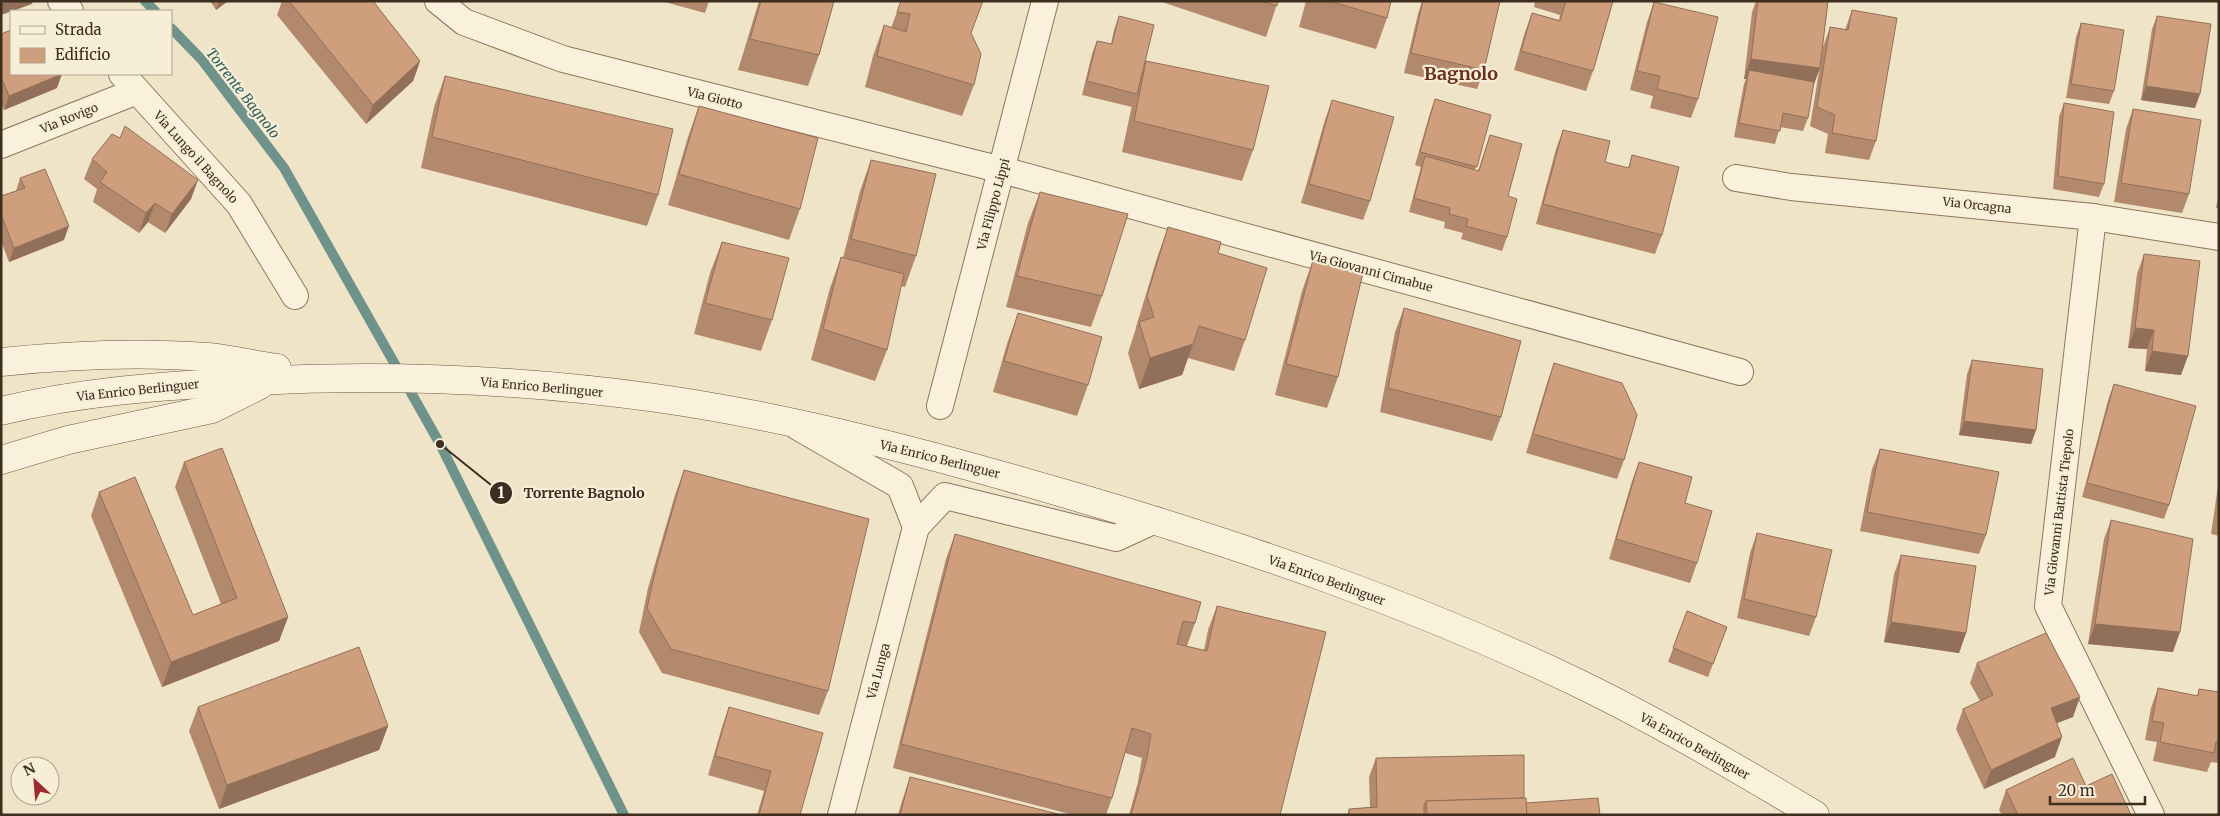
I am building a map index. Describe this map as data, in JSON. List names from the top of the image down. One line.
{"streets":{"main road":["Via Enrico Berlinguer"],"street":["Via Giotto","Via Rovigo","Via Lungo il Bagnolo","Via Filippo Lippi","Via Orcagna","Via Giovanni Cimabue","Via Giovanni Battista Tiepolo","Via Lunga"]},"crossings":[["Via Giotto","Via Filippo Lippi"],["Via Giotto","Via Giovanni Cimabue"],["Via Rovigo","Via Lungo il Bagnolo"],["Via Filippo Lippi","Via Giovanni Cimabue"],["Via Orcagna","Via Giovanni Battista Tiepolo"]],"districts":["Bagnolo"],"water":["Torrente Bagnolo"],"places":["Torrente Bagnolo"],"legend":["Strada","Edificio"],"scale_bar":"20 m","north":"top left"}
